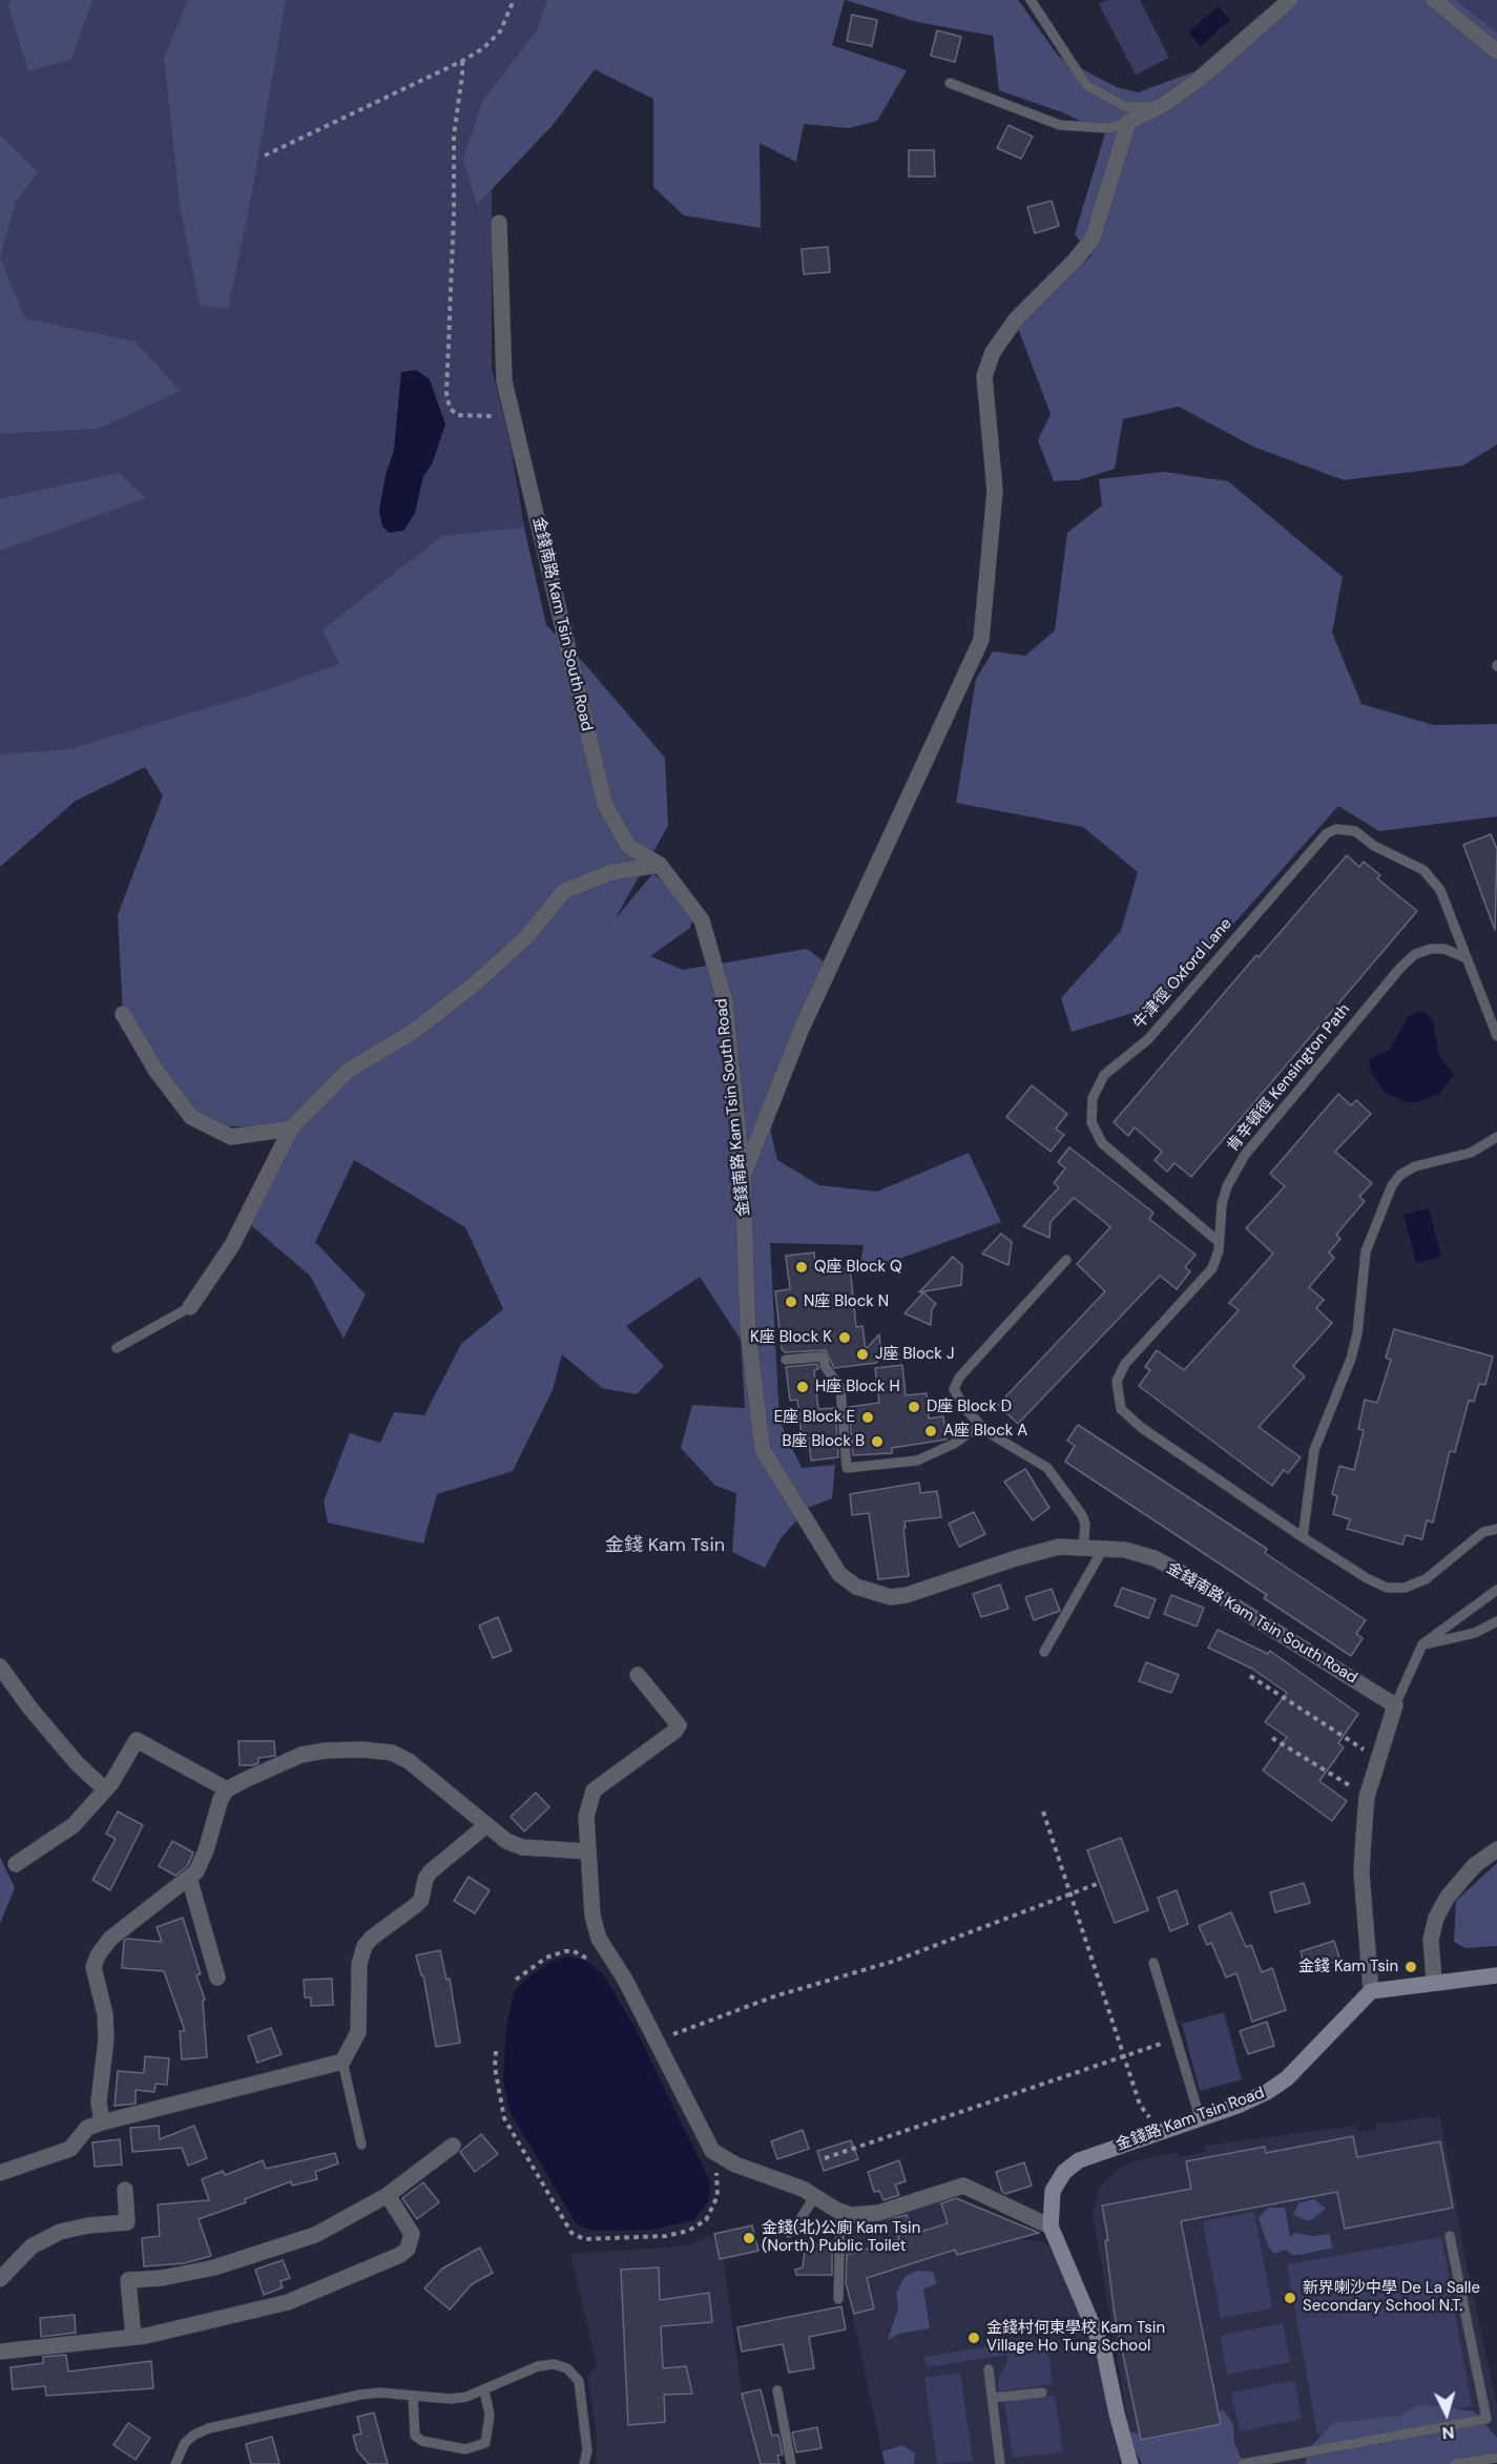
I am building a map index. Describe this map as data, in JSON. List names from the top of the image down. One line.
{"streets":{"street":["金錢南路 Kam Tsin South Road","金錢路 Kam Tsin Road"],"lane":["牛津徑 Oxford Lane","肯辛頓徑 Kensington Path"]},"crossings":[["牛津徑 Oxford Lane","肯辛頓徑 Kensington Path"]],"districts":["金錢 Kam Tsin"],"places":["Q座 Block Q","N座 Block N","K座 Block K","J座 Block J","H座 Block H","D座 Block D","E座 Block E","A座 Block A","B座 Block B","金錢 Kam Tsin","金錢(北)公廁 Kam Tsin (North) Public Toilet","新界喇沙中學 De La Salle Secondary School N.T.","金錢村何東學校 Kam Tsin Village Ho Tung School"],"north":"bottom"}
